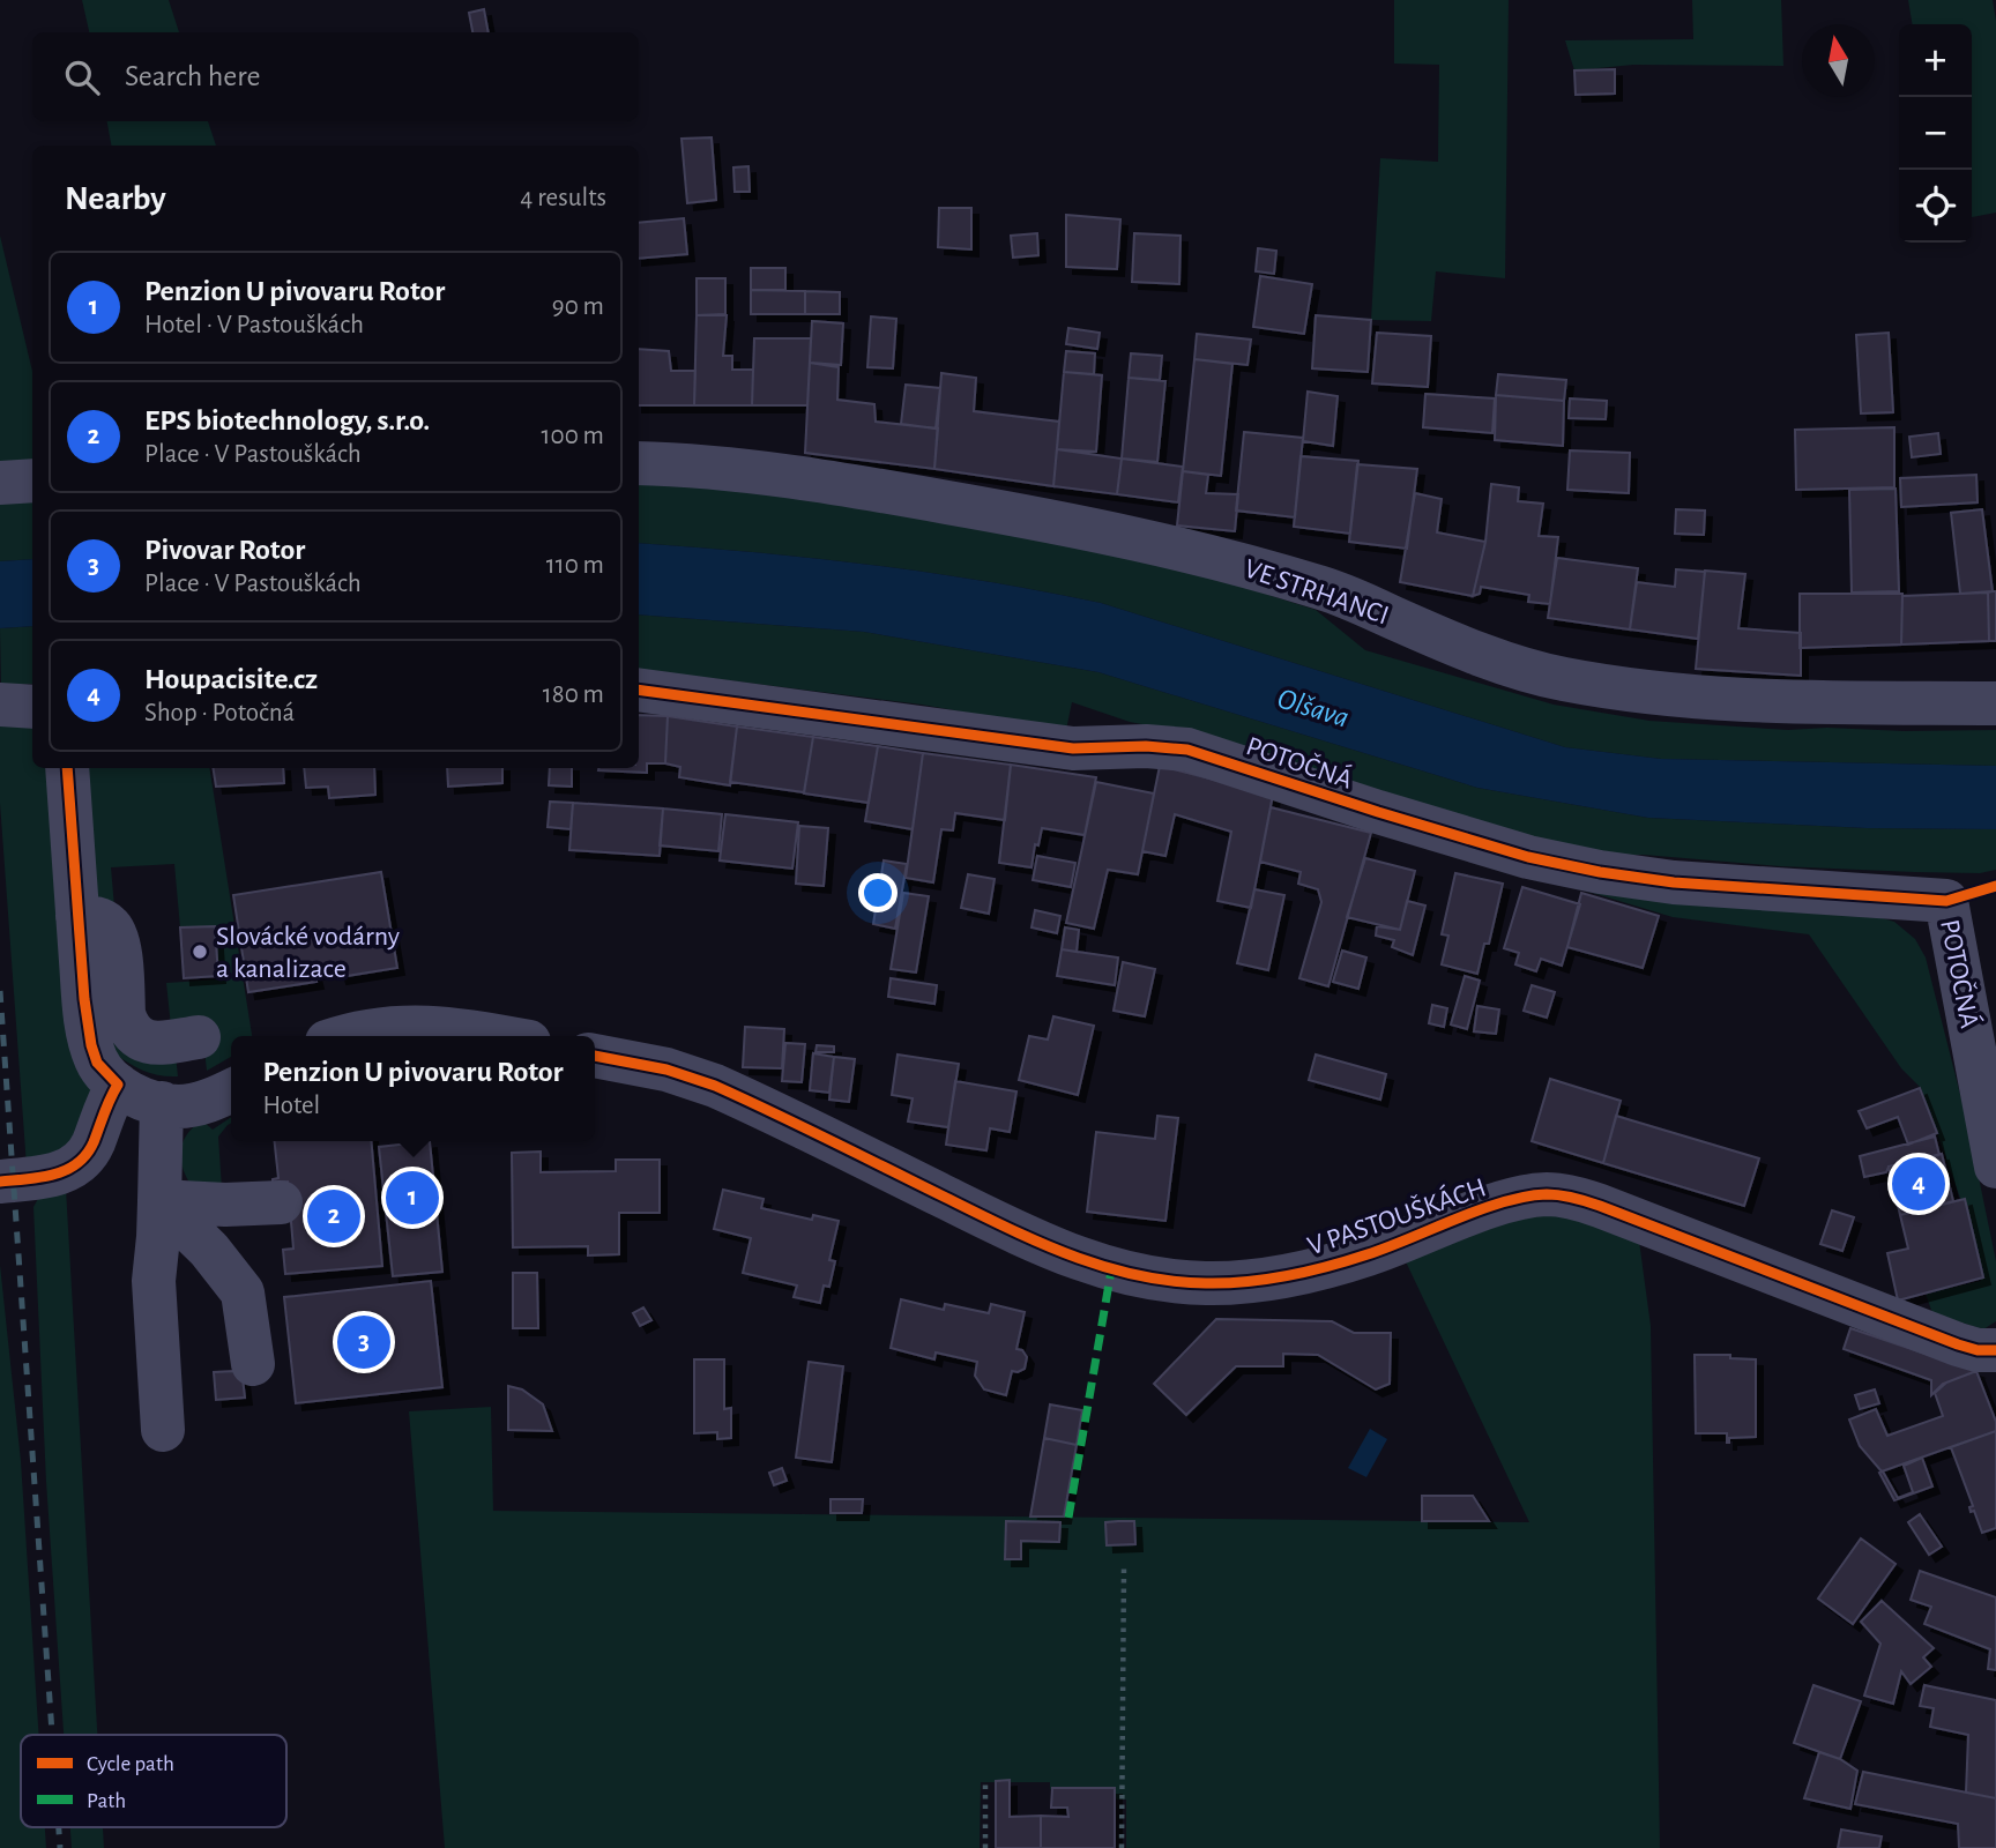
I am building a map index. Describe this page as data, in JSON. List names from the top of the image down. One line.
{"streets":{"street":["VE STRHANCI","POTOČNÁ","V PASTOUŠKÁCH"]},"water":["Olšava"],"places":["Slovácké vodárny a kanalizace"],"legend":["Cycle path","Path"],"north":"top","page":{"map_buttons":["+","−"],"search":"Search here","heading":["Nearby","4 results"],"list":[{"mark":"1","name":"Penzion U pivovaru Rotor","note":"Hotel · V Pastouškách","value":"90 m"},{"mark":"2","name":"EPS biotechnology, s.r.o.","note":"Place · V Pastouškách","value":"100 m"},{"mark":"3","name":"Pivovar Rotor","note":"Place · V Pastouškách","value":"110 m"},{"mark":"4","name":"Houpacisite.cz","note":"Shop · Potočná","value":"180 m"}],"popup":["Penzion U pivovaru Rotor","Hotel"],"pins":["4","1","2","3"]}}
